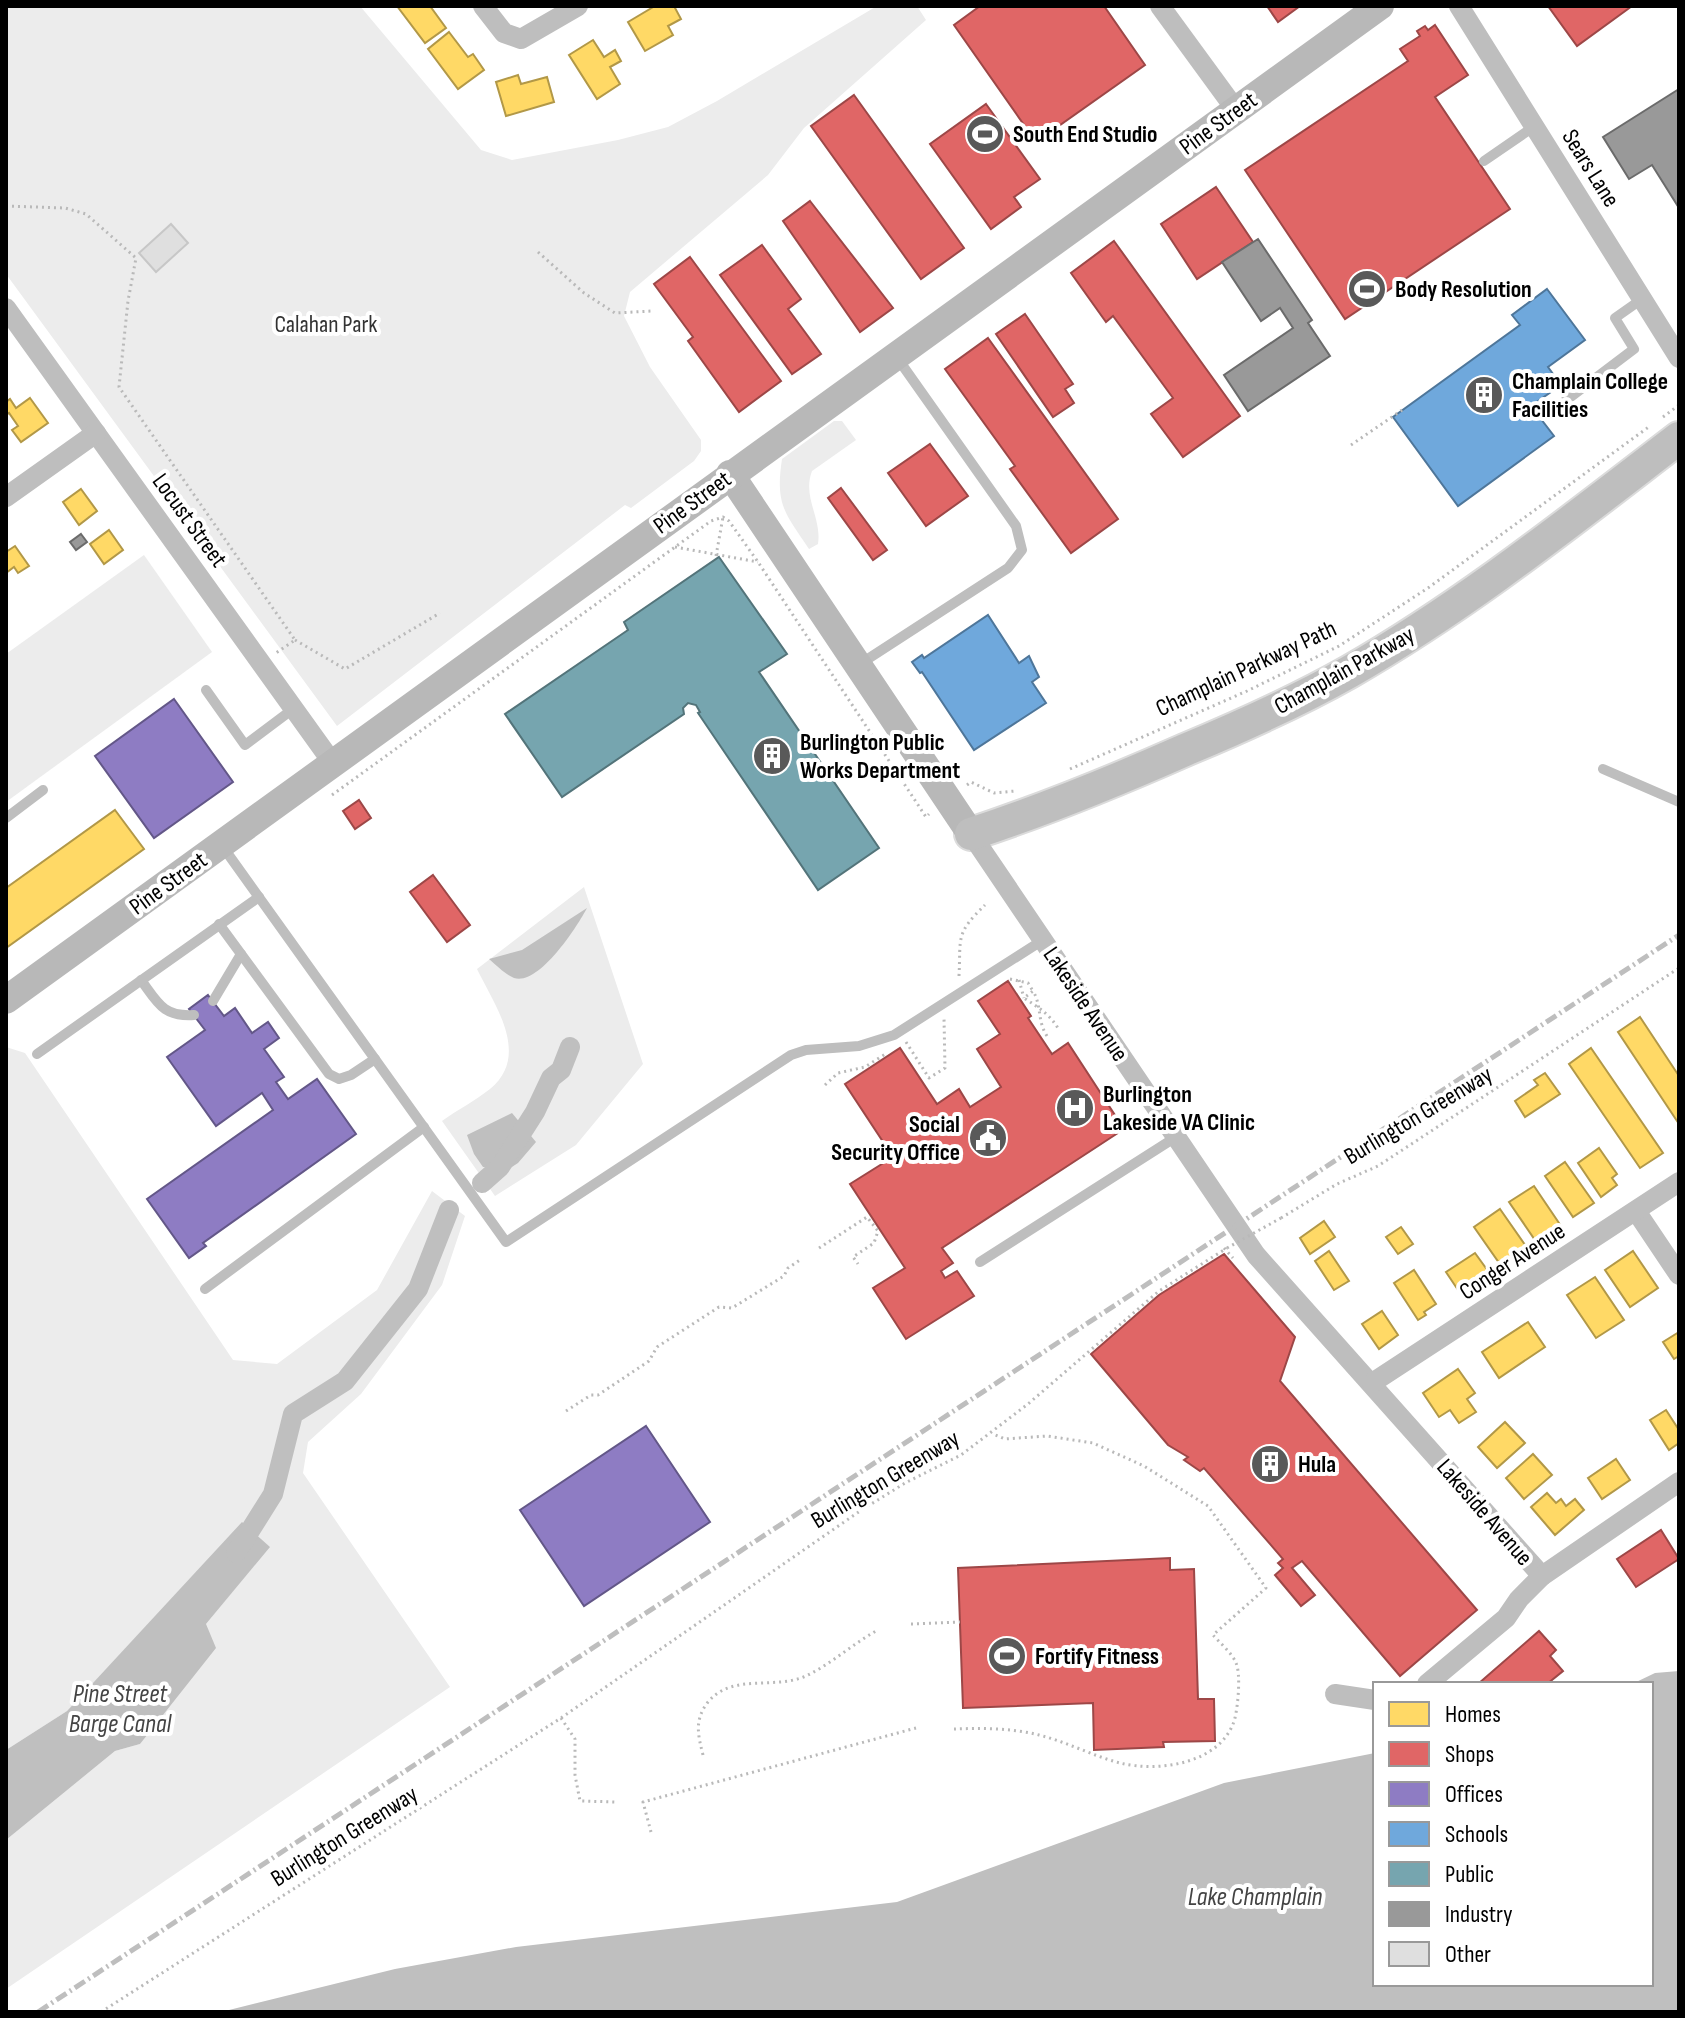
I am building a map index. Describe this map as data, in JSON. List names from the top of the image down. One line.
{"streets":{"main road":["Pine Street","Champlain Parkway","Lakeside Avenue"],"street":["Sears Lane","Locust Street","Conger Avenue"],"path":["Champlain Parkway Path","Burlington Greenway"]},"crossings":[["Pine Street","Locust Street"],["Pine Street","Lakeside Avenue"],["Champlain Parkway","Lakeside Avenue"],["Lakeside Avenue","Conger Avenue"]],"water":["Pine Street Barge Canal","Lake Champlain"],"parks":["Calahan Park"],"places":{"sports":["South End Studio","Body Resolution","Fortify Fitness"],"building":["Champlain College Facilities","Burlington Public Works Department","Hula"],"hospital":["Burlington Lakeside VA Clinic"],"public building":["Social Security Office"]},"legend":["Homes","Shops","Offices","Schools","Public","Industry","Other"]}
